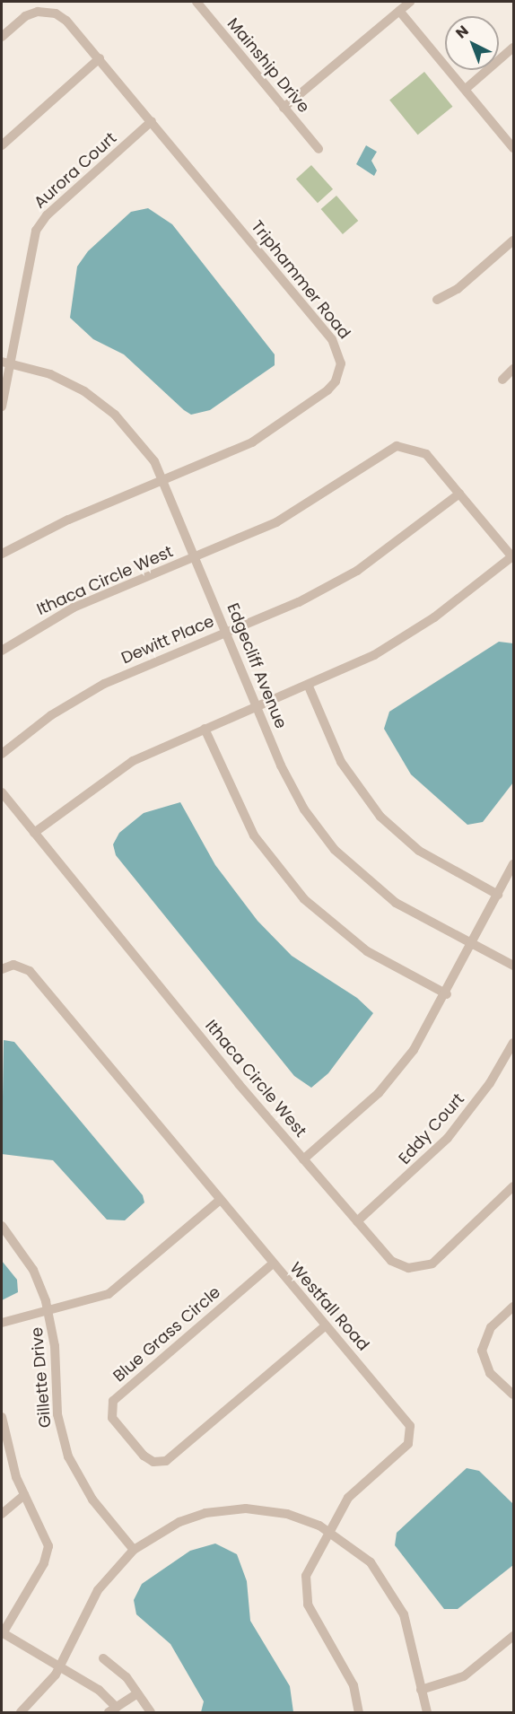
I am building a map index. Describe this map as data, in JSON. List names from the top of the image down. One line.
{"streets":{"street":["Mainship Drive","Aurora Court","Triphammer Road","Ithaca Circle West","Dewitt Place","Edgecliff Avenue","Eddy Court","Westfall Road","Blue Grass Circle","Gillette Drive"]},"crossings":[["Aurora Court","Triphammer Road"],["Aurora Court","Edgecliff Avenue"],["Triphammer Road","Edgecliff Avenue"],["Ithaca Circle West","Dewitt Place"],["Ithaca Circle West","Edgecliff Avenue"],["Ithaca Circle West","Eddy Court"],["Dewitt Place","Edgecliff Avenue"],["Westfall Road","Blue Grass Circle"]],"north":"top left"}
